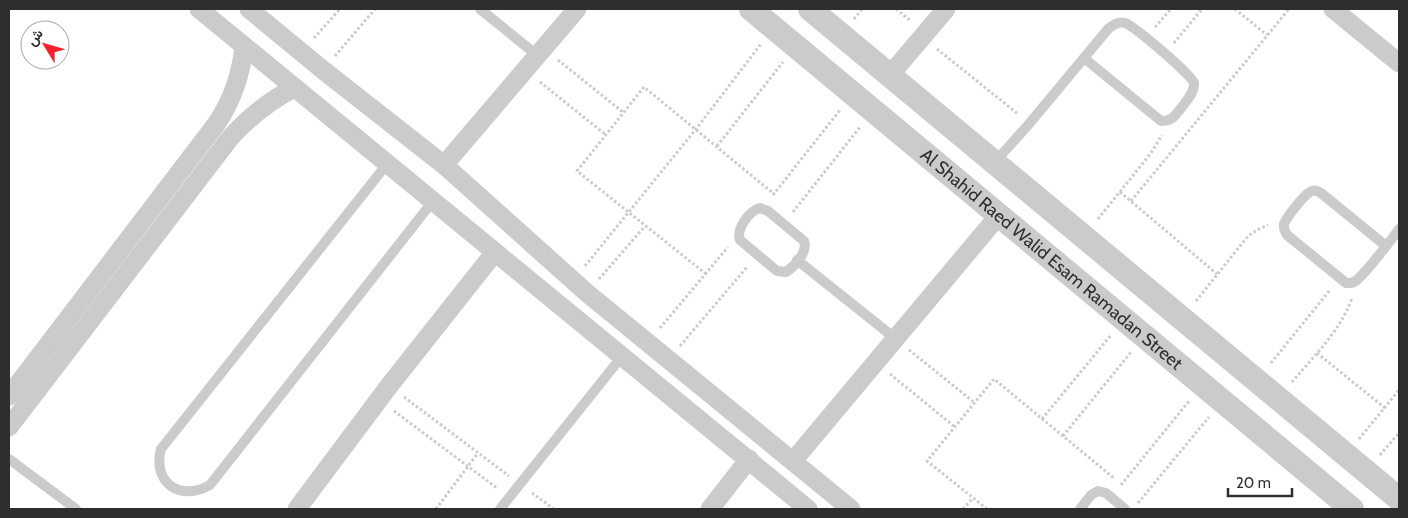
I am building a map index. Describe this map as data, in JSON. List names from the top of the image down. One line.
{"streets":{"street":["Al Shahid Raed Walid Esam Ramadan Street"]},"scale_bar":"20 m","north":"top left"}
